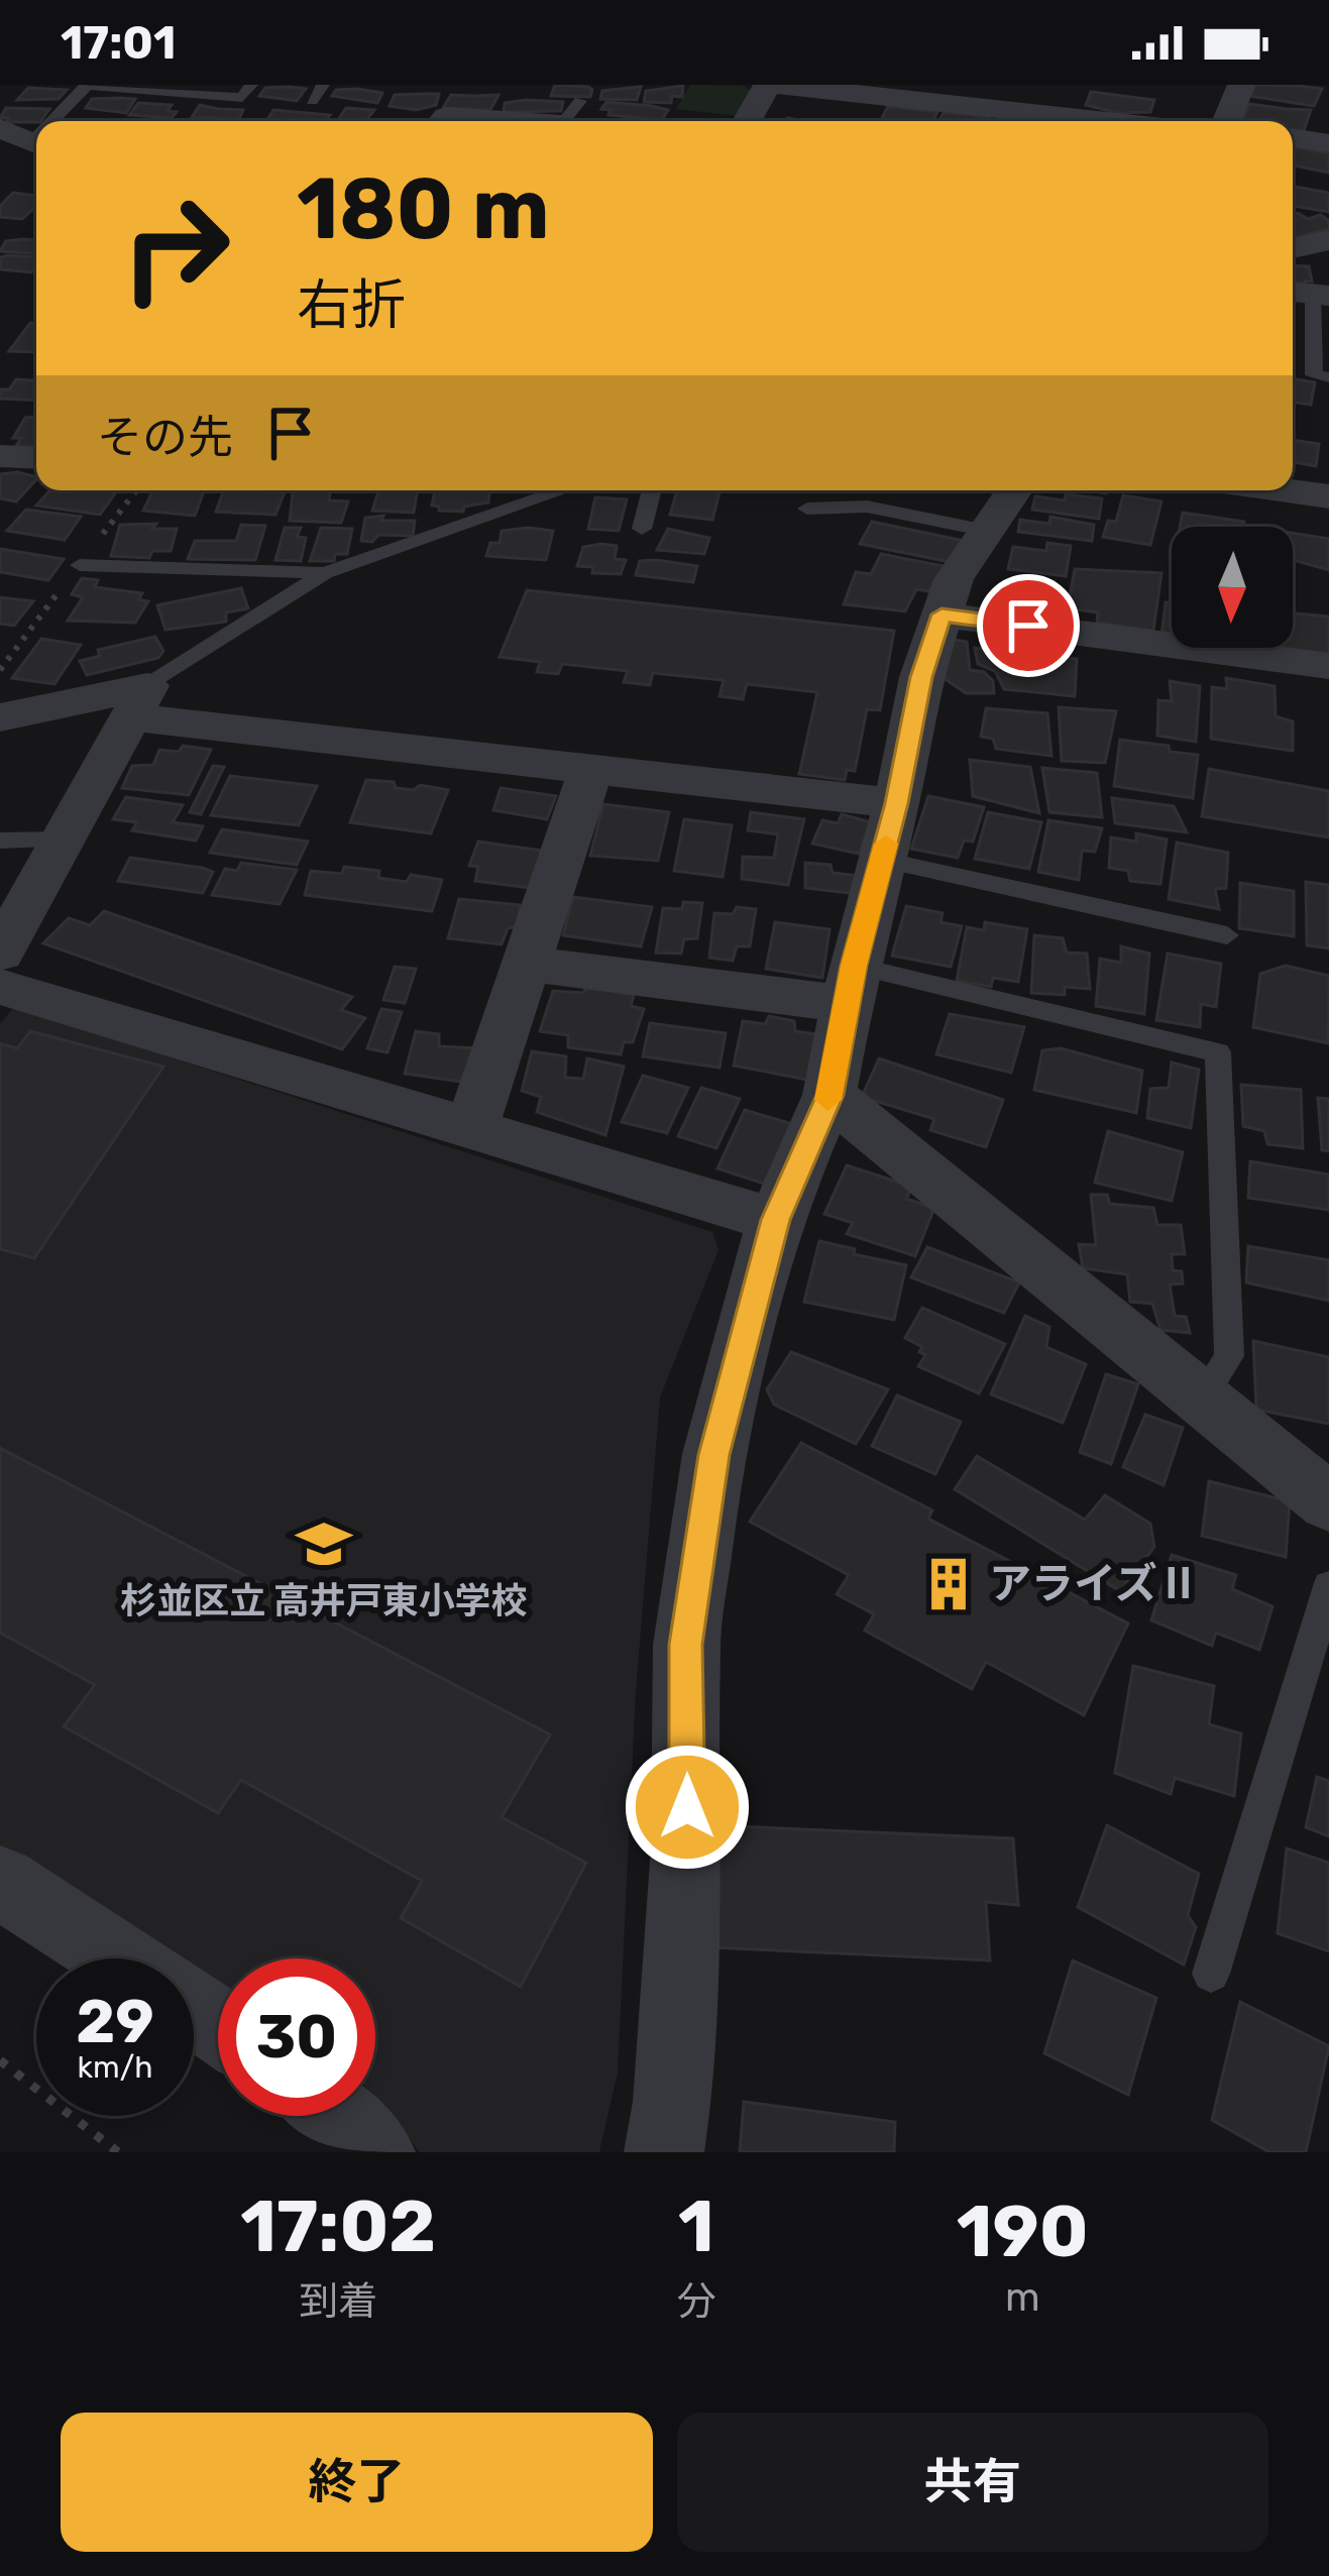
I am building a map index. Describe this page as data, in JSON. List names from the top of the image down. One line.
{"places":{"school or university":["杉並区立 高井戸東小学校"],"building":["アライズⅡ"]},"north":"bottom","page":{"status":"17:01","turn":["180 m","右折"],"then":"その先","speed":"29 km/h","limit":"30","eta":["17:02","到着","1","分","190","m"],"buttons":["終了","共有"]}}
